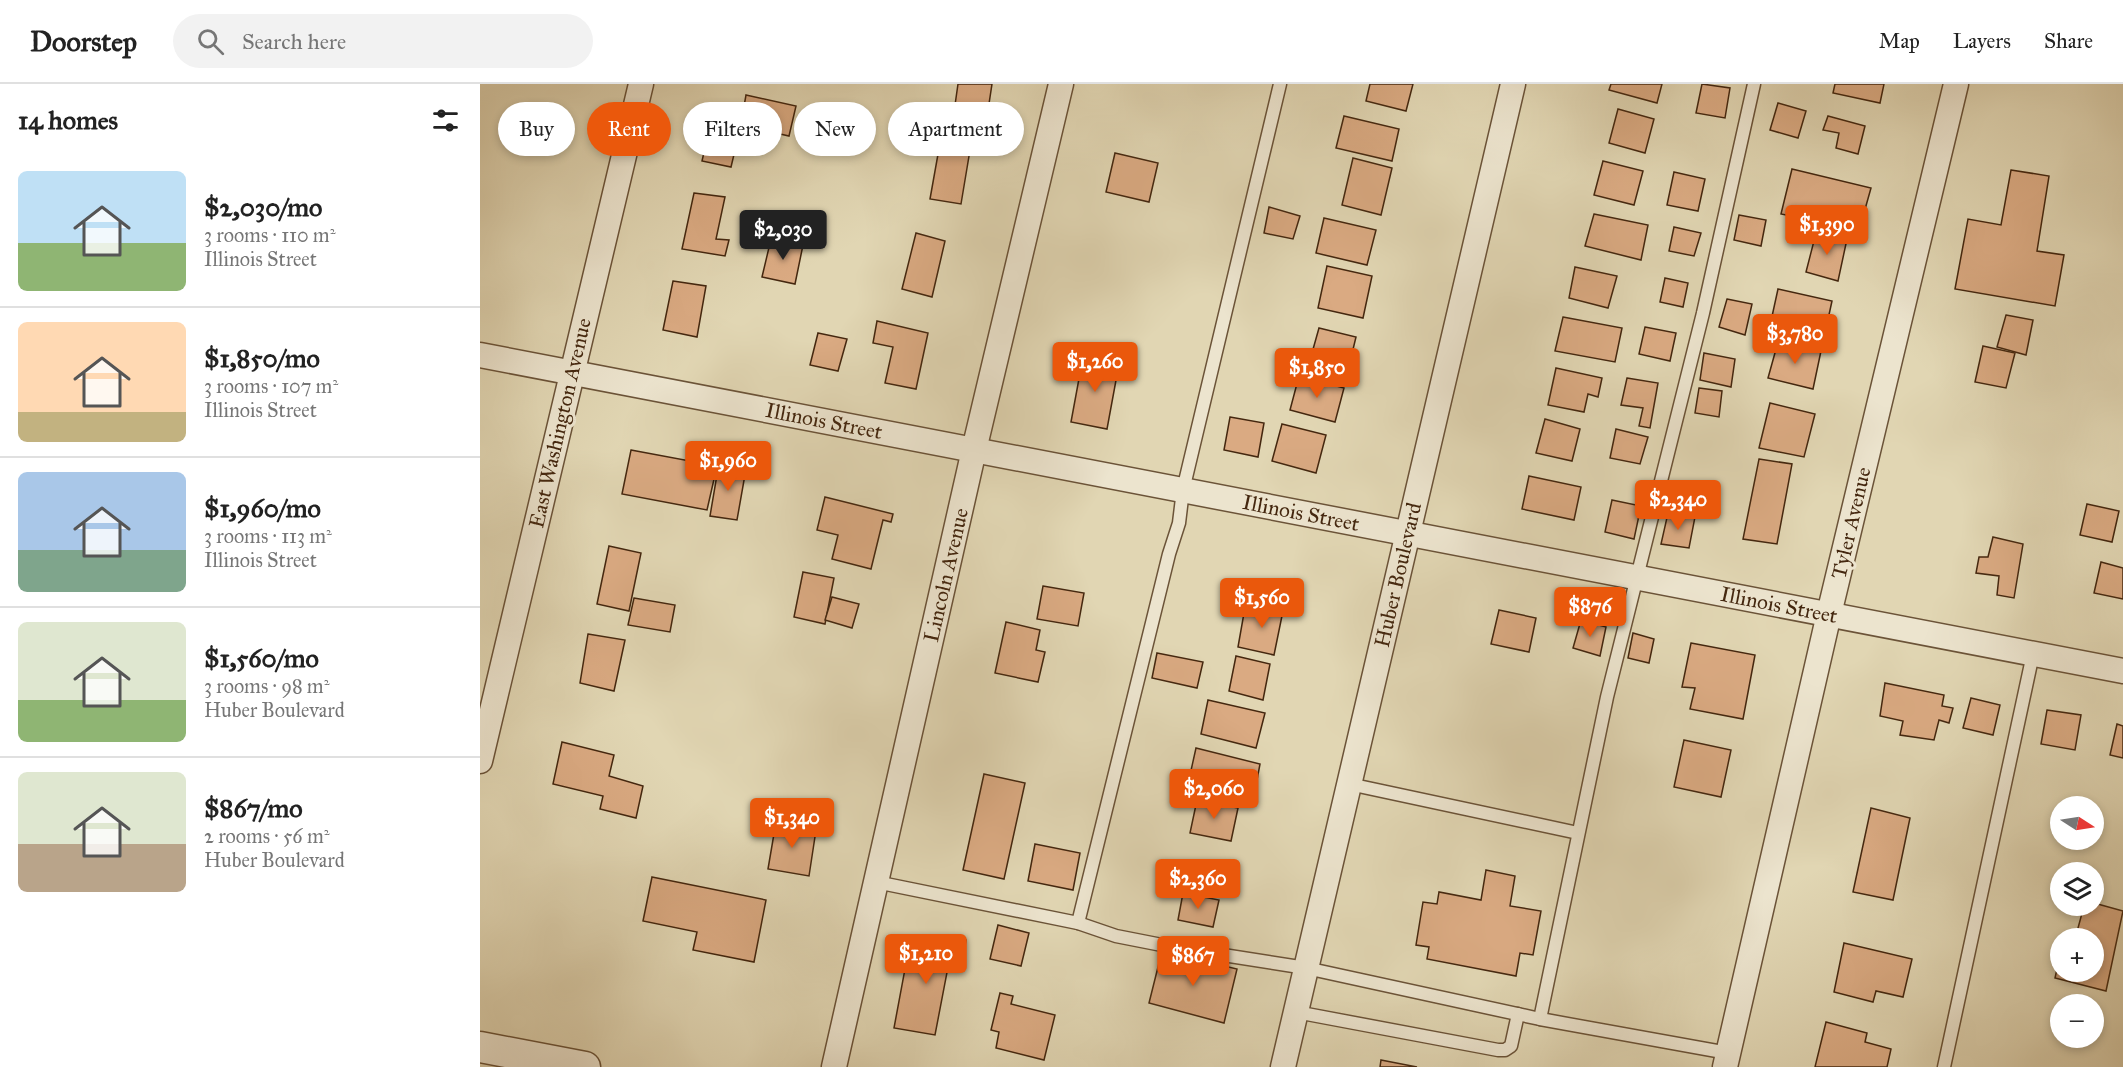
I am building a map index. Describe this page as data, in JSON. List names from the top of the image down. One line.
{"streets":{"street":["Illinois Street","East Washington Avenue","Tyler Avenue","Lincoln Avenue","Huber Boulevard"]},"crossings":[["Illinois Street","East Washington Avenue"],["Illinois Street","Tyler Avenue"],["Illinois Street","Lincoln Avenue"],["Illinois Street","Huber Boulevard"]],"north":"right","page":{"header":"Doorstep","search":"Search here","nav":["Map","Layers","Share"],"heading":"14 homes","chip":["Buy","Rent","Filters","New","Apartment"],"list":[{"name":"$2,030/mo","note":"3 rooms · 110 m² · Illinois Street"},{"name":"$1,850/mo","note":"3 rooms · 107 m² · Illinois Street"},{"name":"$1,960/mo","note":"3 rooms · 113 m² · Illinois Street"},{"name":"$1,560/mo","note":"3 rooms · 98 m² · Huber Boulevard"},{"name":"$867/mo","note":"2 rooms · 56 m² · Huber Boulevard"}],"price":["$1,390","$2,030","$3,780","$1,260","$1,850","$1,960","$2,340","$1,560","$876","$2,060","$1,340","$2,360","$1,210","$867"],"map_buttons":["+","−"]}}
